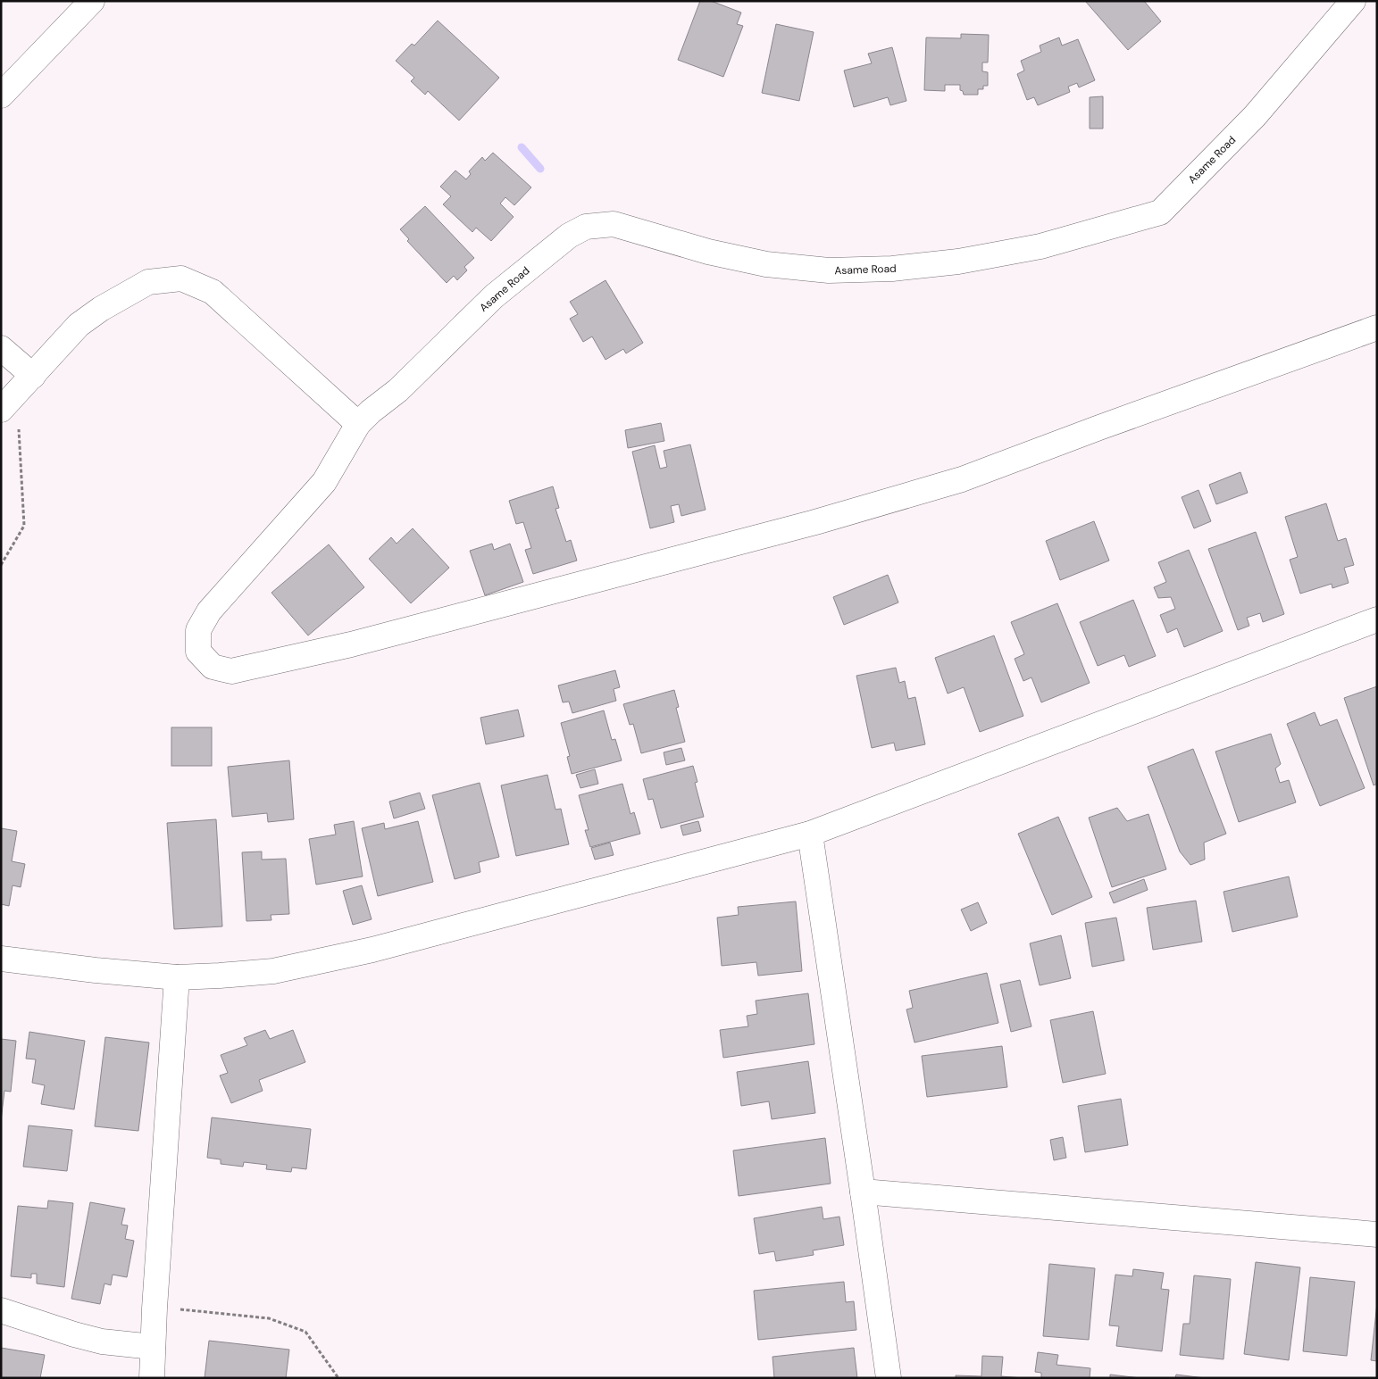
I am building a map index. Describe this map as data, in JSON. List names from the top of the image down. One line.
{"streets":{"street":["Asame Road"]}}
